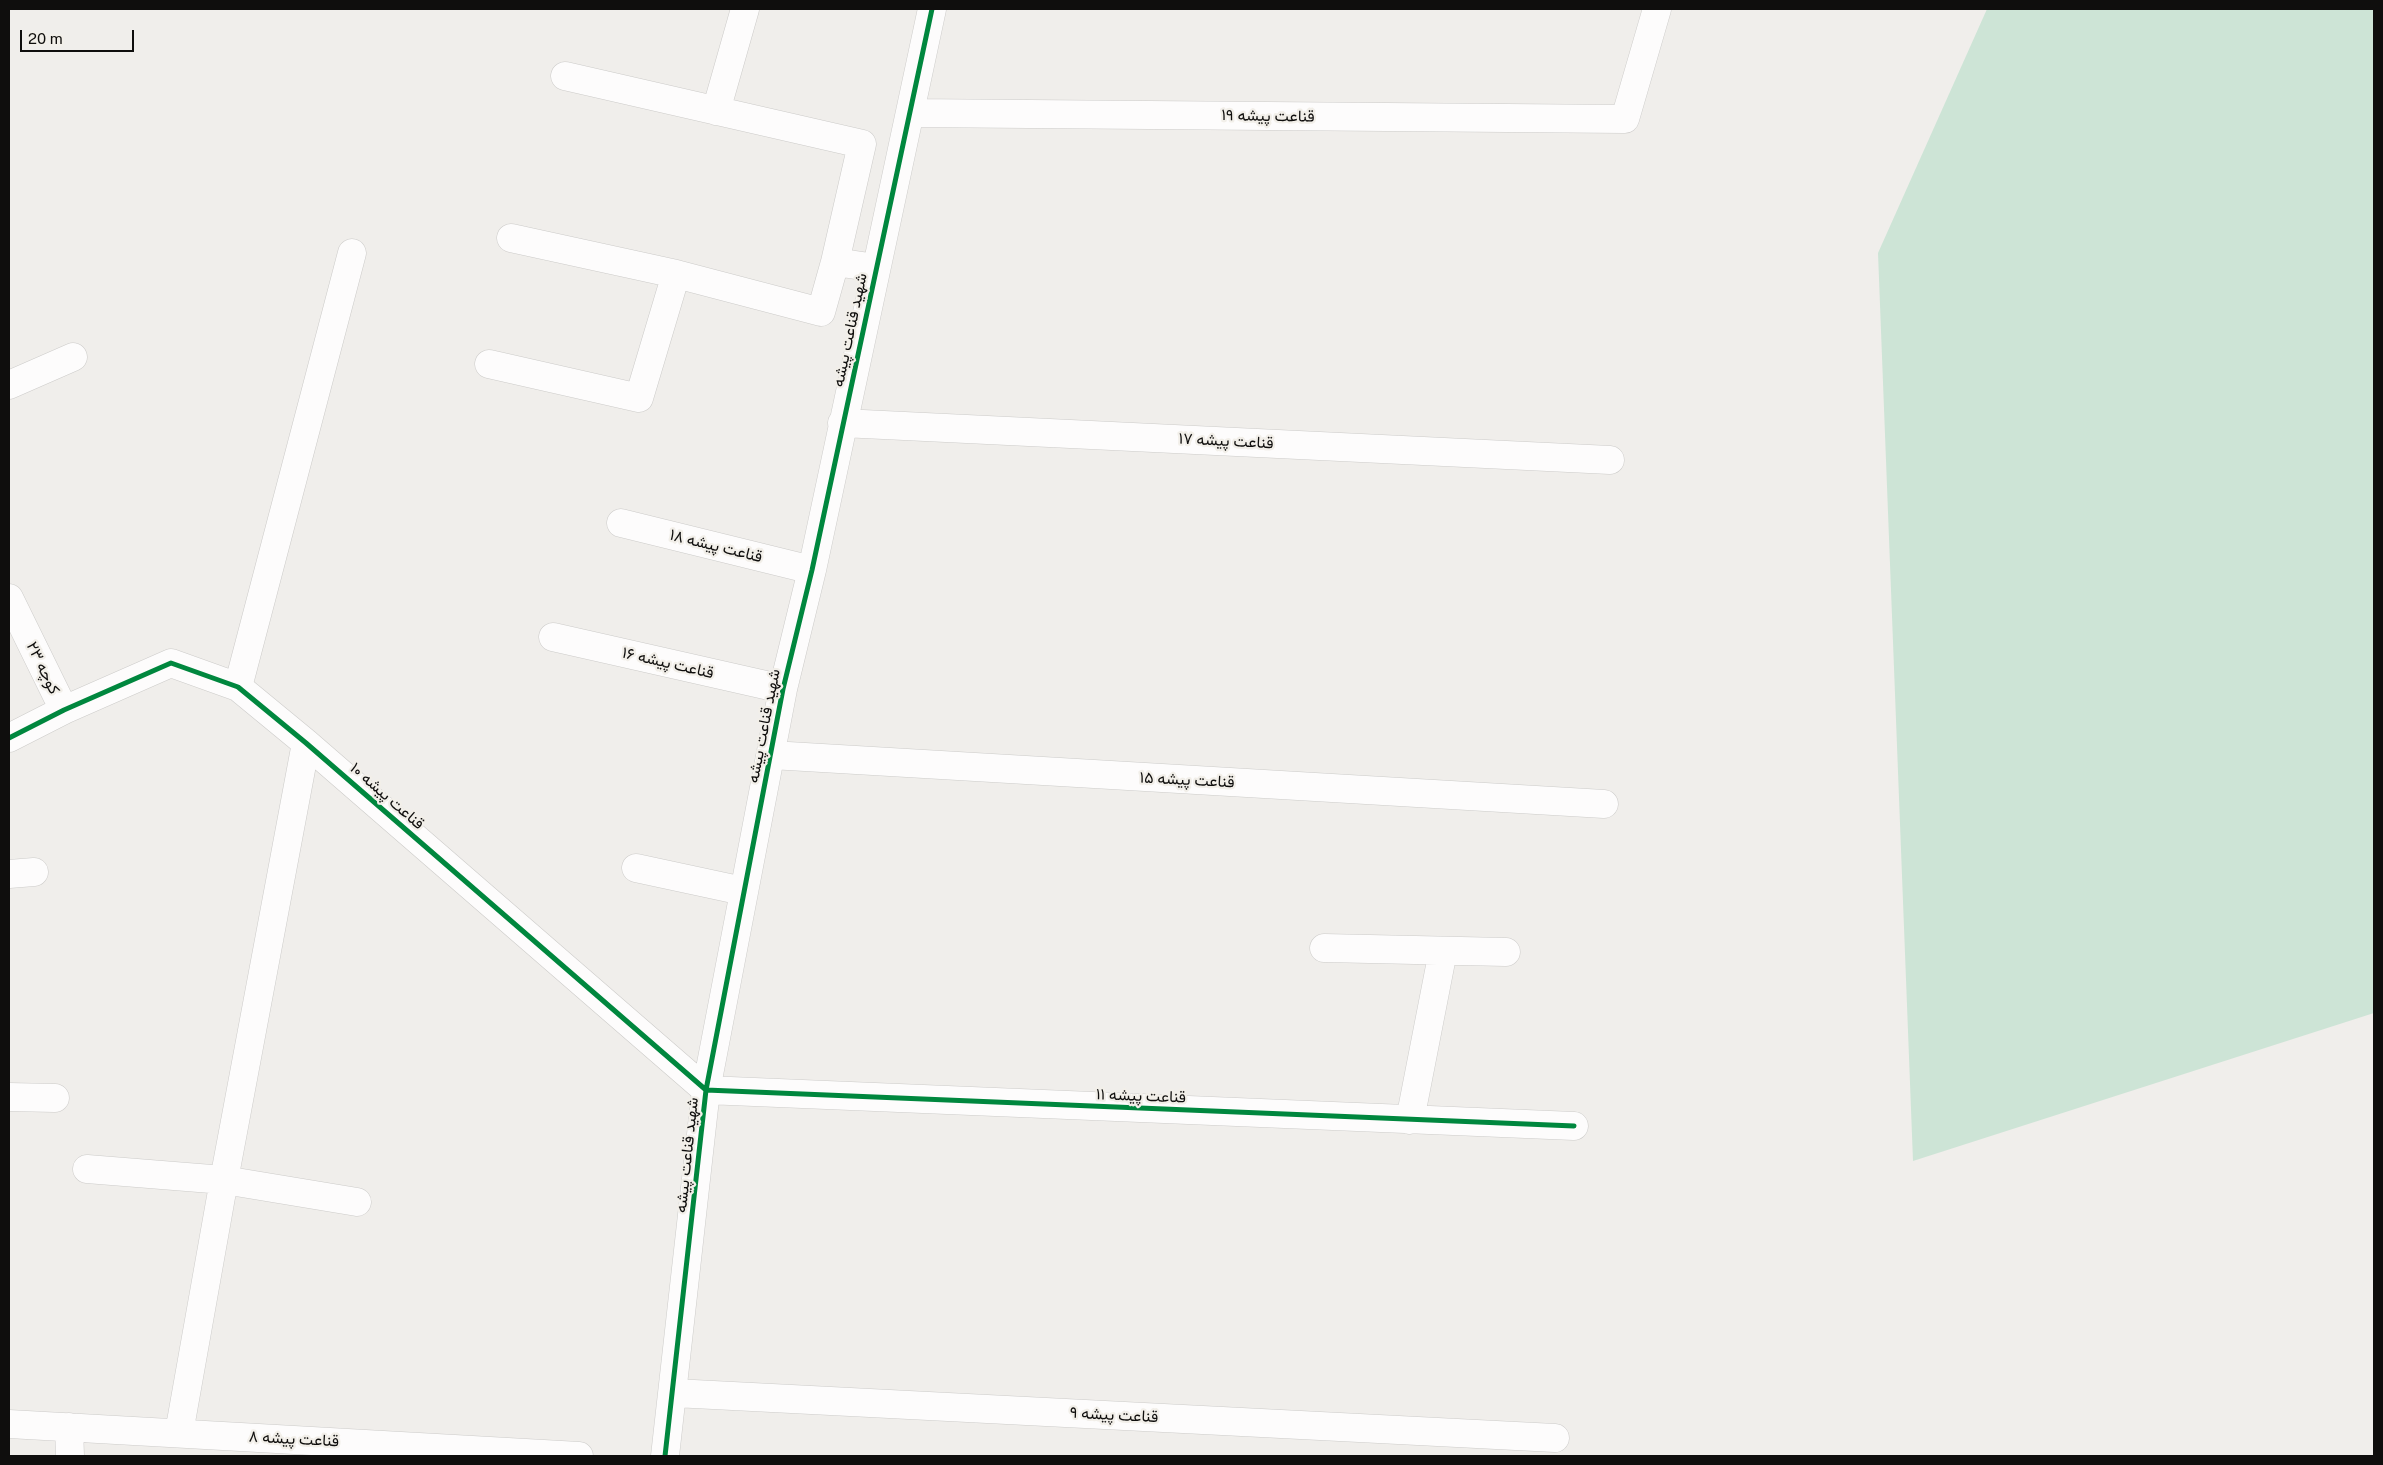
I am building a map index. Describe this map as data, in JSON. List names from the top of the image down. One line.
{"streets":{"street":["قناعت پیشه ۱۹","شهید قناعت پیشه","قناعت پیشه ۱۷","قناعت پیشه ۱۸","قناعت پیشه ۱۶","کوچه ۲۳","قناعت پیشه ۱۵","قناعت پیشه ۱۰","قناعت پیشه ۱۱","قناعت پیشه ۹","قناعت پیشه ۸"]},"crossings":[["قناعت پیشه ۱۹","شهید قناعت پیشه"],["شهید قناعت پیشه","قناعت پیشه ۱۷"],["شهید قناعت پیشه","قناعت پیشه ۱۸"],["شهید قناعت پیشه","قناعت پیشه ۱۶"],["شهید قناعت پیشه","قناعت پیشه ۱۵"],["شهید قناعت پیشه","قناعت پیشه ۱۰"],["شهید قناعت پیشه","قناعت پیشه ۱۱"],["شهید قناعت پیشه","قناعت پیشه ۹"],["کوچه ۲۳","قناعت پیشه ۱۰"],["قناعت پیشه ۱۰","قناعت پیشه ۱۱"]],"scale_bar":"20 m"}
